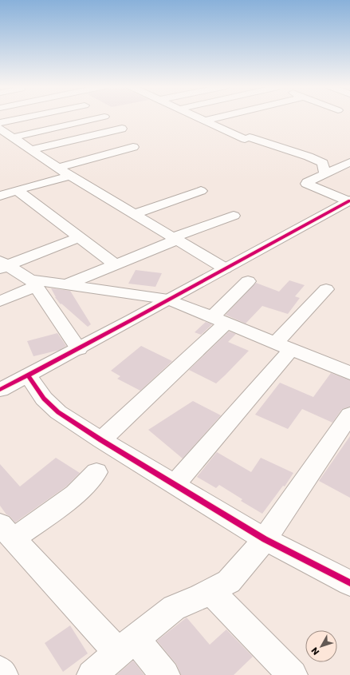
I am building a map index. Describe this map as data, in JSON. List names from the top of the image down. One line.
{"north":"bottom left"}
